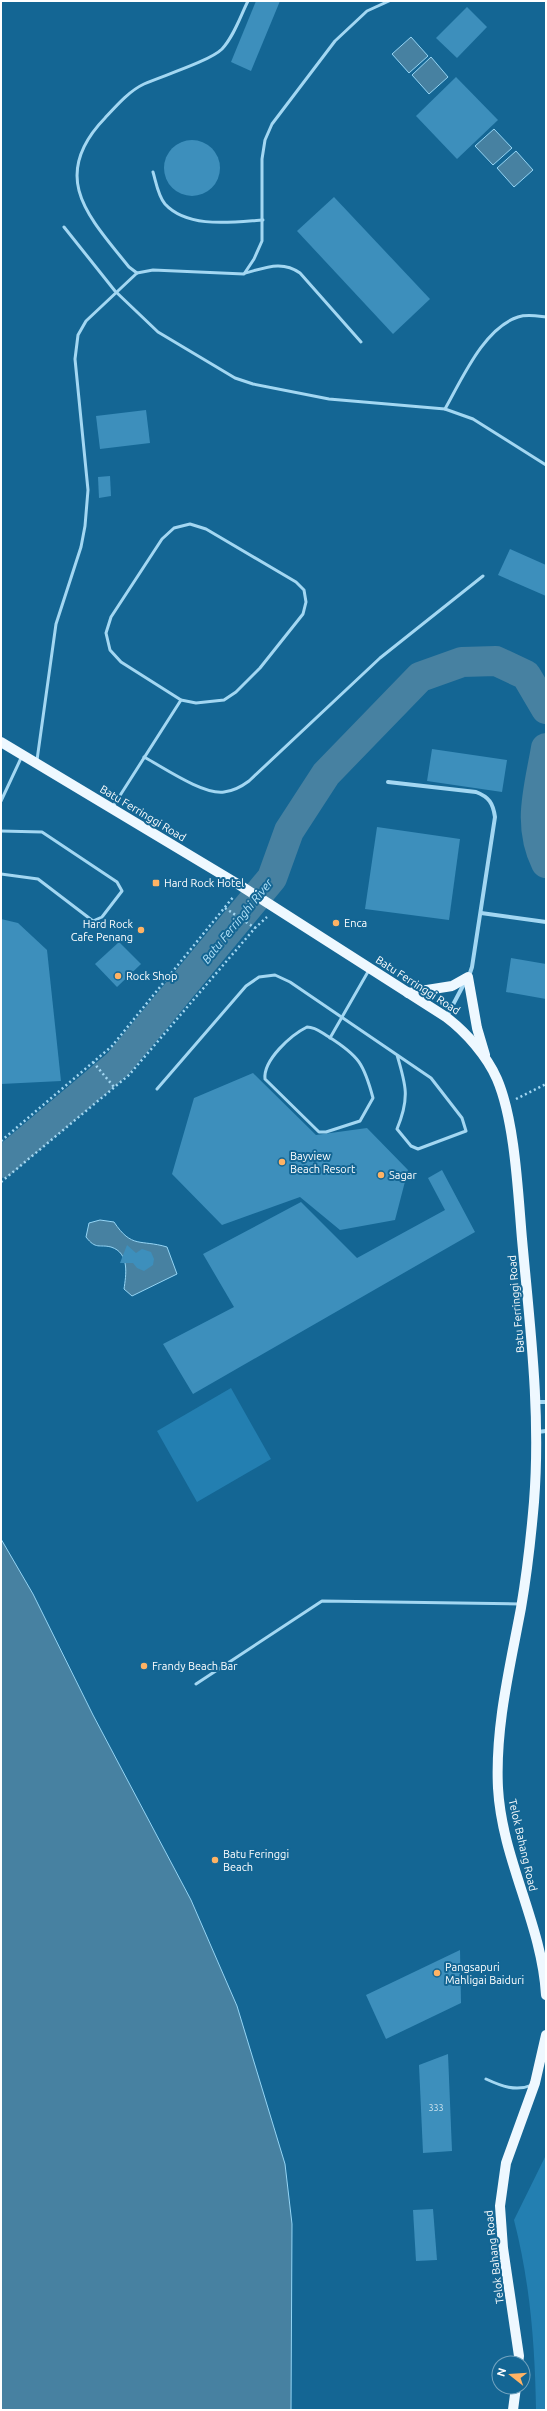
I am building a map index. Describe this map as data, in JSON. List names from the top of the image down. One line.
{"streets":{"main road":["Batu Ferringgi Road","Telok Bahang Road"]},"crossings":[["Batu Ferringgi Road","Telok Bahang Road"]],"water":["Batu Ferringhi River"],"places":{"transit":["Hard Rock Hotel"],"other":["Enca","Hard Rock Cafe Penang","Rock Shop","Bayview Beach Resort","Sagar","Frandy Beach Bar","Batu Feringgi Beach","Pangsapuri Mahligai Baiduri"]},"house_numbers":["333"],"north":"left"}
